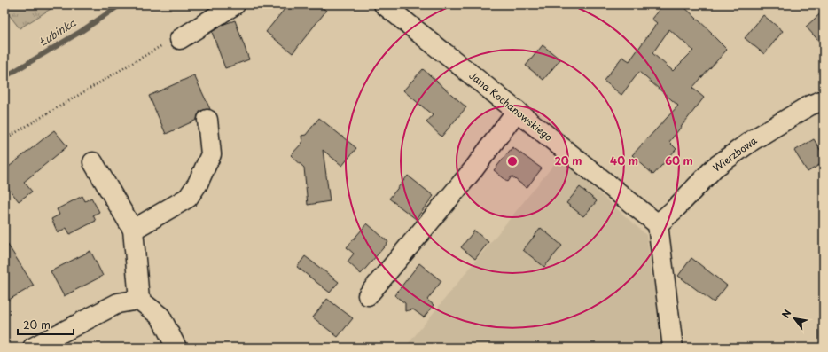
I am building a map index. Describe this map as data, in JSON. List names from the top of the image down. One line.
{"streets":{"street":["Jana Kochanowskiego","Wierzbowa"]},"crossings":[["Jana Kochanowskiego","Wierzbowa"]],"water":["Łubinka"],"scale_bar":"20 m","north":"top left","rings":["20 m","40 m","60 m"]}
